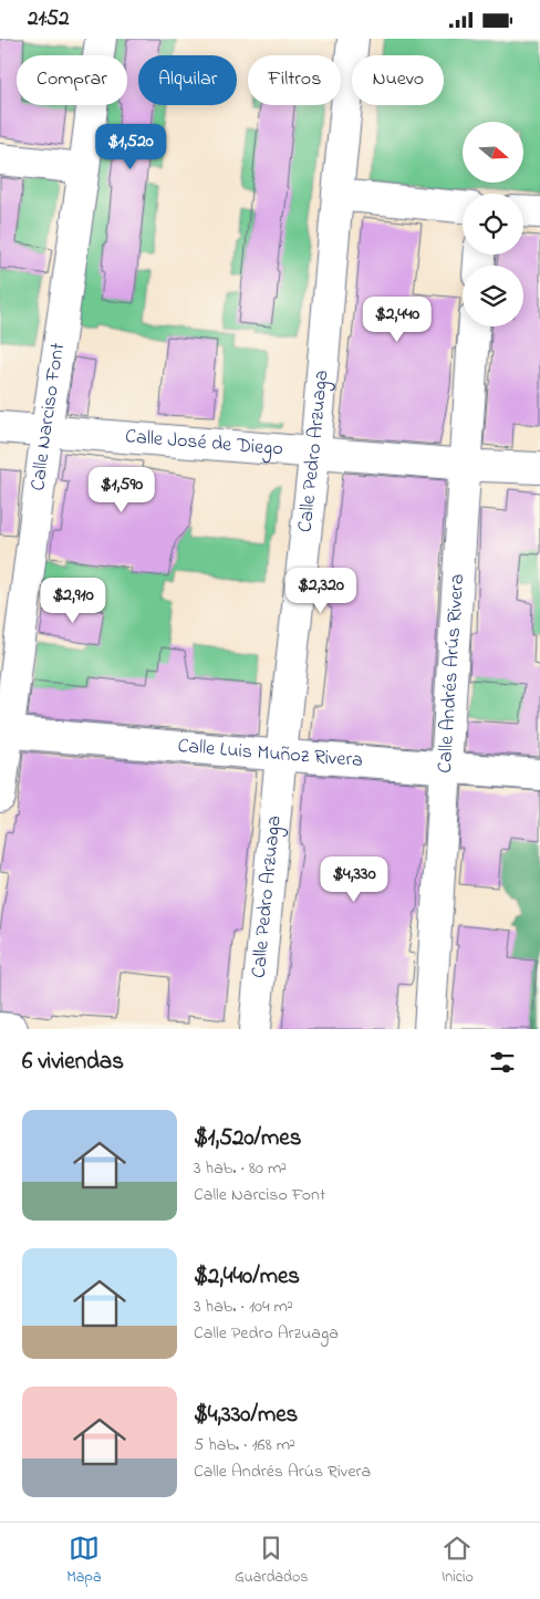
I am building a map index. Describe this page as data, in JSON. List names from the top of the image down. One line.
{"streets":{"street":["Calle Narciso Font","Calle José de Diego","Calle Pedro Arzuaga","Calle Andrés Arús Rivera","Calle Luis Muñoz Rivera"]},"crossings":[["Calle Narciso Font","Calle José de Diego"],["Calle Narciso Font","Calle Luis Muñoz Rivera"],["Calle José de Diego","Calle Pedro Arzuaga"],["Calle José de Diego","Calle Andrés Arús Rivera"],["Calle Pedro Arzuaga","Calle Luis Muñoz Rivera"],["Calle Andrés Arús Rivera","Calle Luis Muñoz Rivera"]],"north":"right","page":{"status":"21:52","chip":["Comprar","Alquilar","Filtros","Nuevo"],"price":["$1,520","$2,440","$1,590","$2,320","$2,910","$4,330"],"heading":"6 viviendas","list":[{"name":"$1,520/mes","note":"3 hab. · 80 m² · Calle Narciso Font"},{"name":"$2,440/mes","note":"3 hab. · 104 m² · Calle Pedro Arzuaga"},{"name":"$4,330/mes","note":"5 hab. · 168 m² · Calle Andrés Arús Rivera"}],"tabs":["Mapa","Guardados","Inicio"]}}
